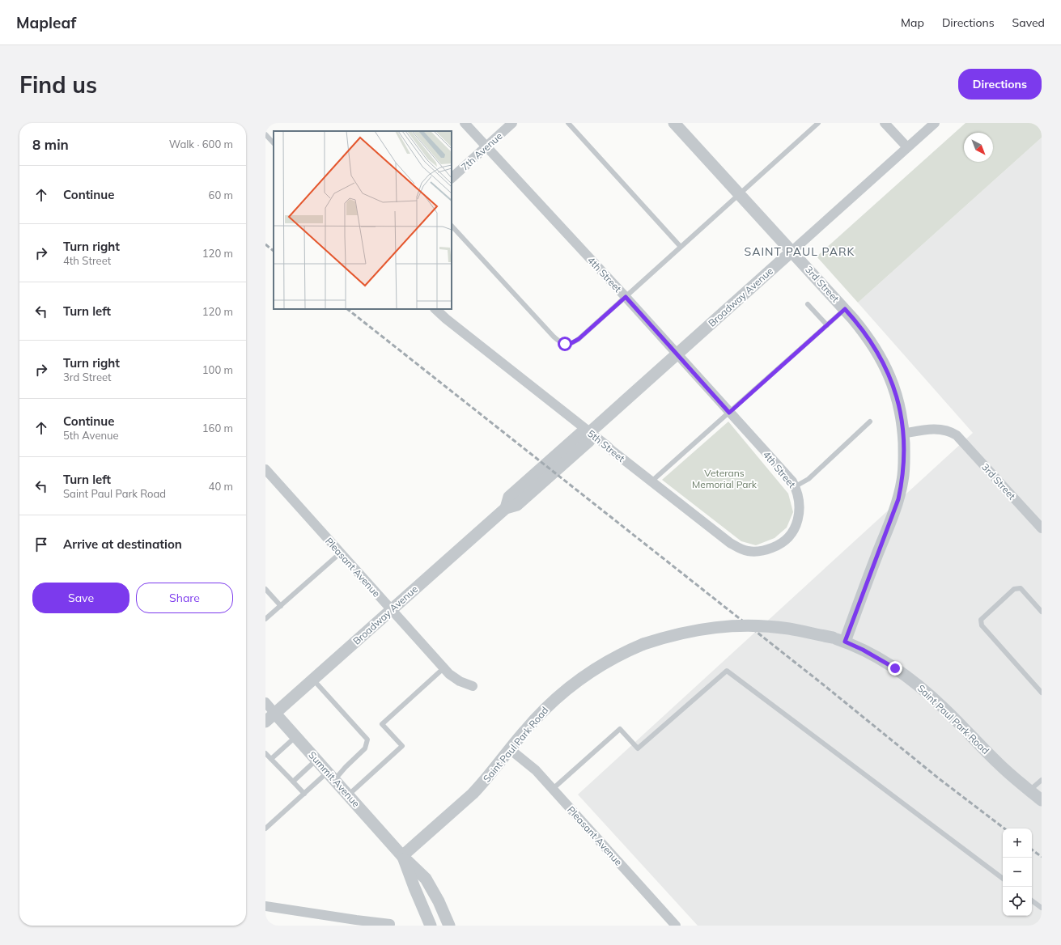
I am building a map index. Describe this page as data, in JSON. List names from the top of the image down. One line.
{"streets":{"street":["7th Avenue","4th Street","3rd Street","Broadway Avenue","5th Street","Pleasant Avenue","Saint Paul Park Road","Summit Avenue"]},"crossings":[["7th Avenue","4th Street"],["4th Street","Broadway Avenue"],["4th Street","5th Street"],["3rd Street","Broadway Avenue"],["Broadway Avenue","5th Street"],["Broadway Avenue","Pleasant Avenue"],["Broadway Avenue","Summit Avenue"],["Pleasant Avenue","Saint Paul Park Road"],["Saint Paul Park Road","Summit Avenue"]],"districts":["SAINT PAUL PARK"],"parks":["Veterans Memorial Park"],"north":"bottom right","page":{"header":"Mapleaf","nav":["Map","Directions","Saved"],"buttons":["Directions",["Save","Share"]],"title":"Find us","heading":["8 min","Walk · 600 m"],"list":[["Continue","60 m"],["Turn right","4th Street","120 m"],["Turn left","120 m"],["Turn right","3rd Street","100 m"],["Continue","5th Avenue","160 m"],["Turn left","Saint Paul Park Road","40 m"],"Arrive at destination"],"map_buttons":["+","−"]}}
